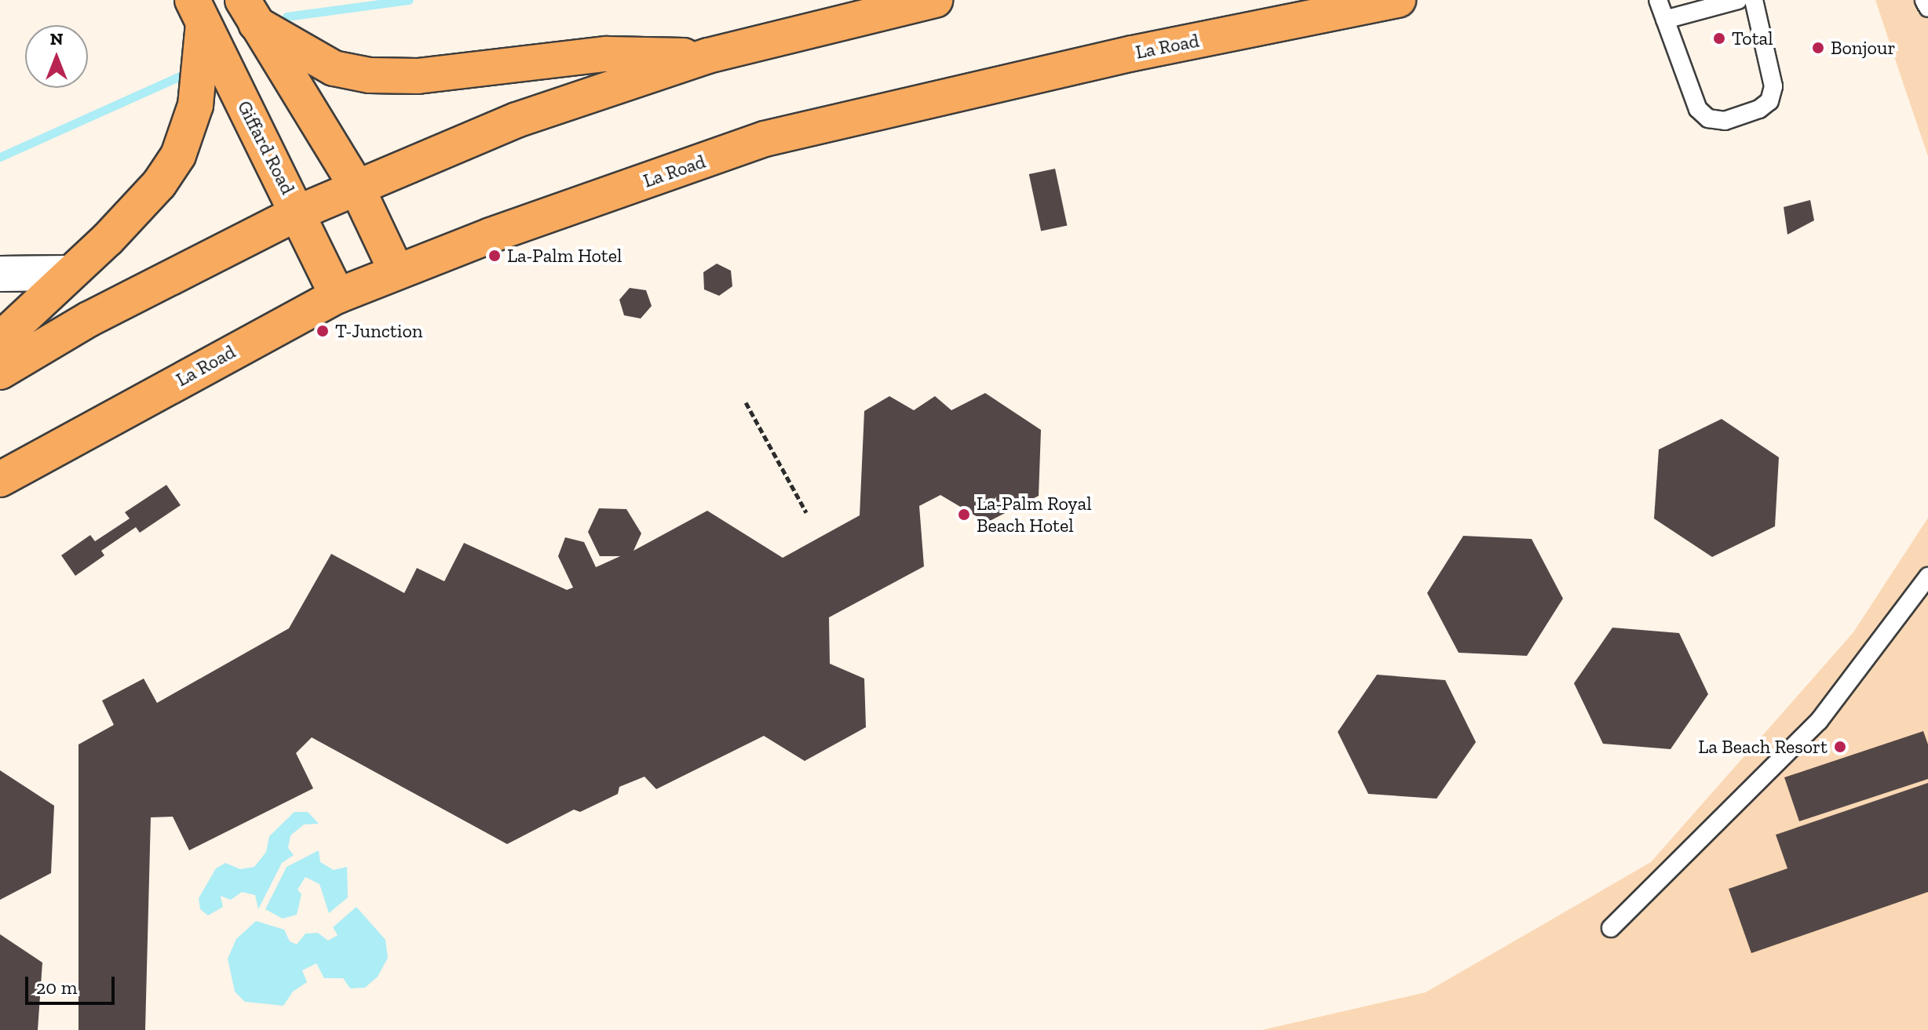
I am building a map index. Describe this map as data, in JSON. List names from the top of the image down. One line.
{"streets":{"main road":["La Road","Giffard Road"]},"crossings":[["La Road","Giffard Road"]],"places":["Total","Bonjour","La-Palm Hotel","T-Junction","La-Palm Royal Beach Hotel","La Beach Resort"],"scale_bar":"20 m","north":"top"}
